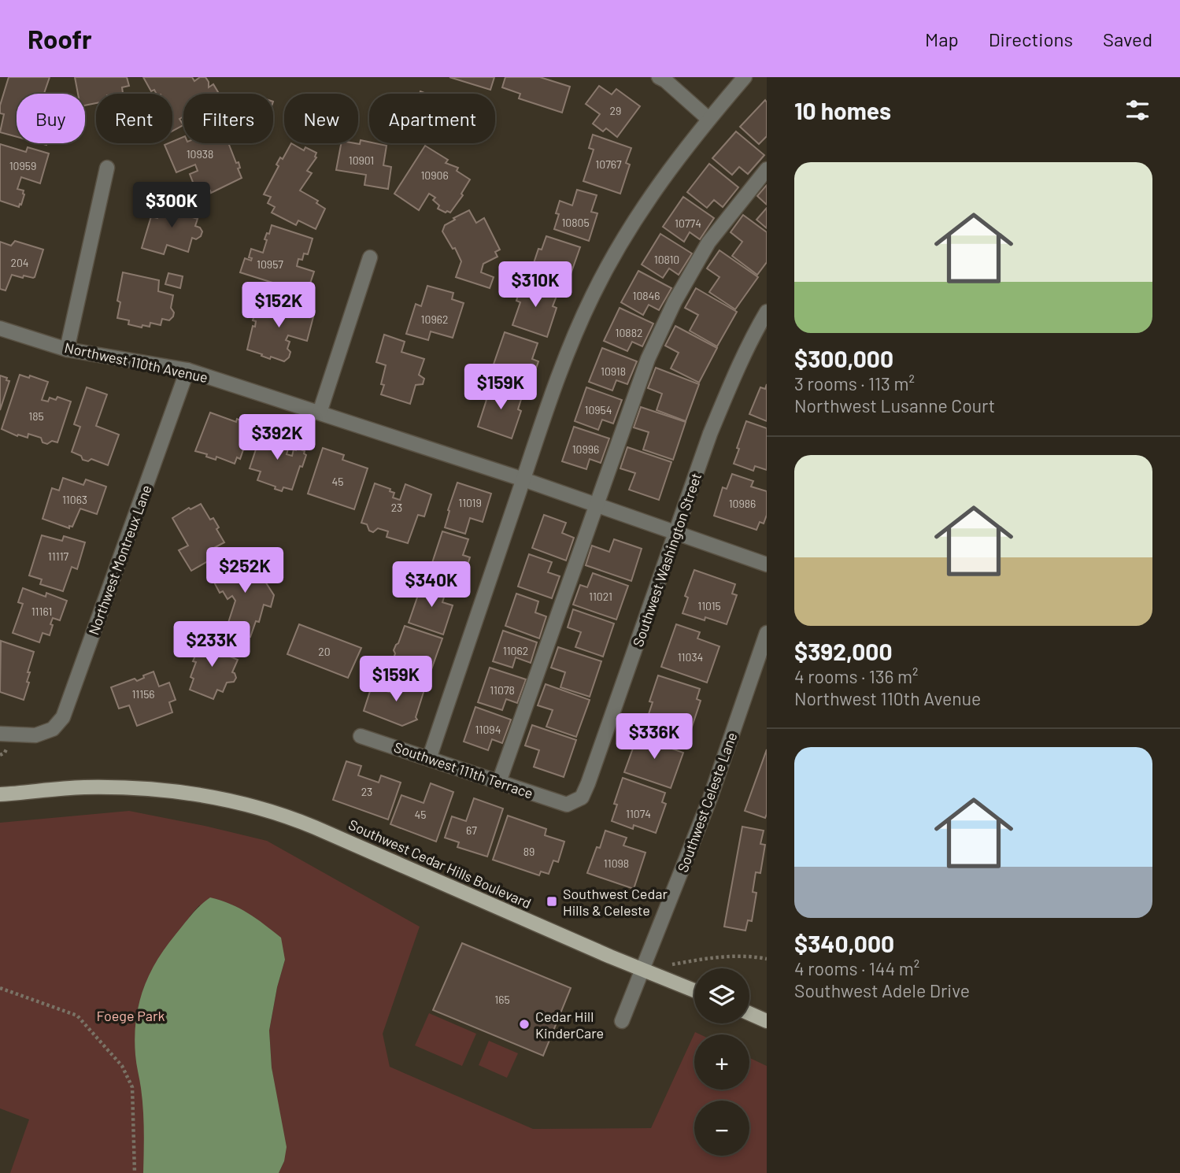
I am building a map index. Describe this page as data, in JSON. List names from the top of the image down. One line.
{"streets":{"main road":["Southwest Cedar Hills Boulevard"],"street":["Northwest 110th Avenue","Northwest Montreux Lane","Southwest Washington Street","Southwest 111th Terrace","Southwest Celeste Lane"]},"crossings":[["Northwest 110th Avenue","Northwest Montreux Lane"],["Northwest 110th Avenue","Southwest Washington Street"],["Southwest Washington Street","Southwest 111th Terrace"],["Southwest Celeste Lane","Southwest Cedar Hills Boulevard"]],"parks":["Foege Park"],"places":{"transit":["Southwest Cedar Hills & Celeste"],"other":["Cedar Hill KinderCare"]},"house_numbers":["29","10938","10901","10767","10959","10906","10805","10774","10810","204","10957","10846","10962","10882","10918","10954","185","10996","45","11063","11019","10986","23","11117","11021","11015","11161","11062","20","11034","11078","11156","11094","23","11074","45","67","89","11098","165"],"page":{"header":"Roofr","nav":["Map","Directions","Saved"],"heading":"10 homes","chip":["Buy","Rent","Filters","New","Apartment"],"list":[{"name":"$300,000","note":"3 rooms · 113 m² · Northwest Lusanne Court"},{"name":"$392,000","note":"4 rooms · 136 m² · Northwest 110th Avenue"},{"name":"$340,000","note":"4 rooms · 144 m² · Southwest Adele Drive"}],"price":["$300K","$310K","$152K","$159K","$392K","$252K","$340K","$233K","$159K","$336K"],"map_buttons":["+","−"]}}
